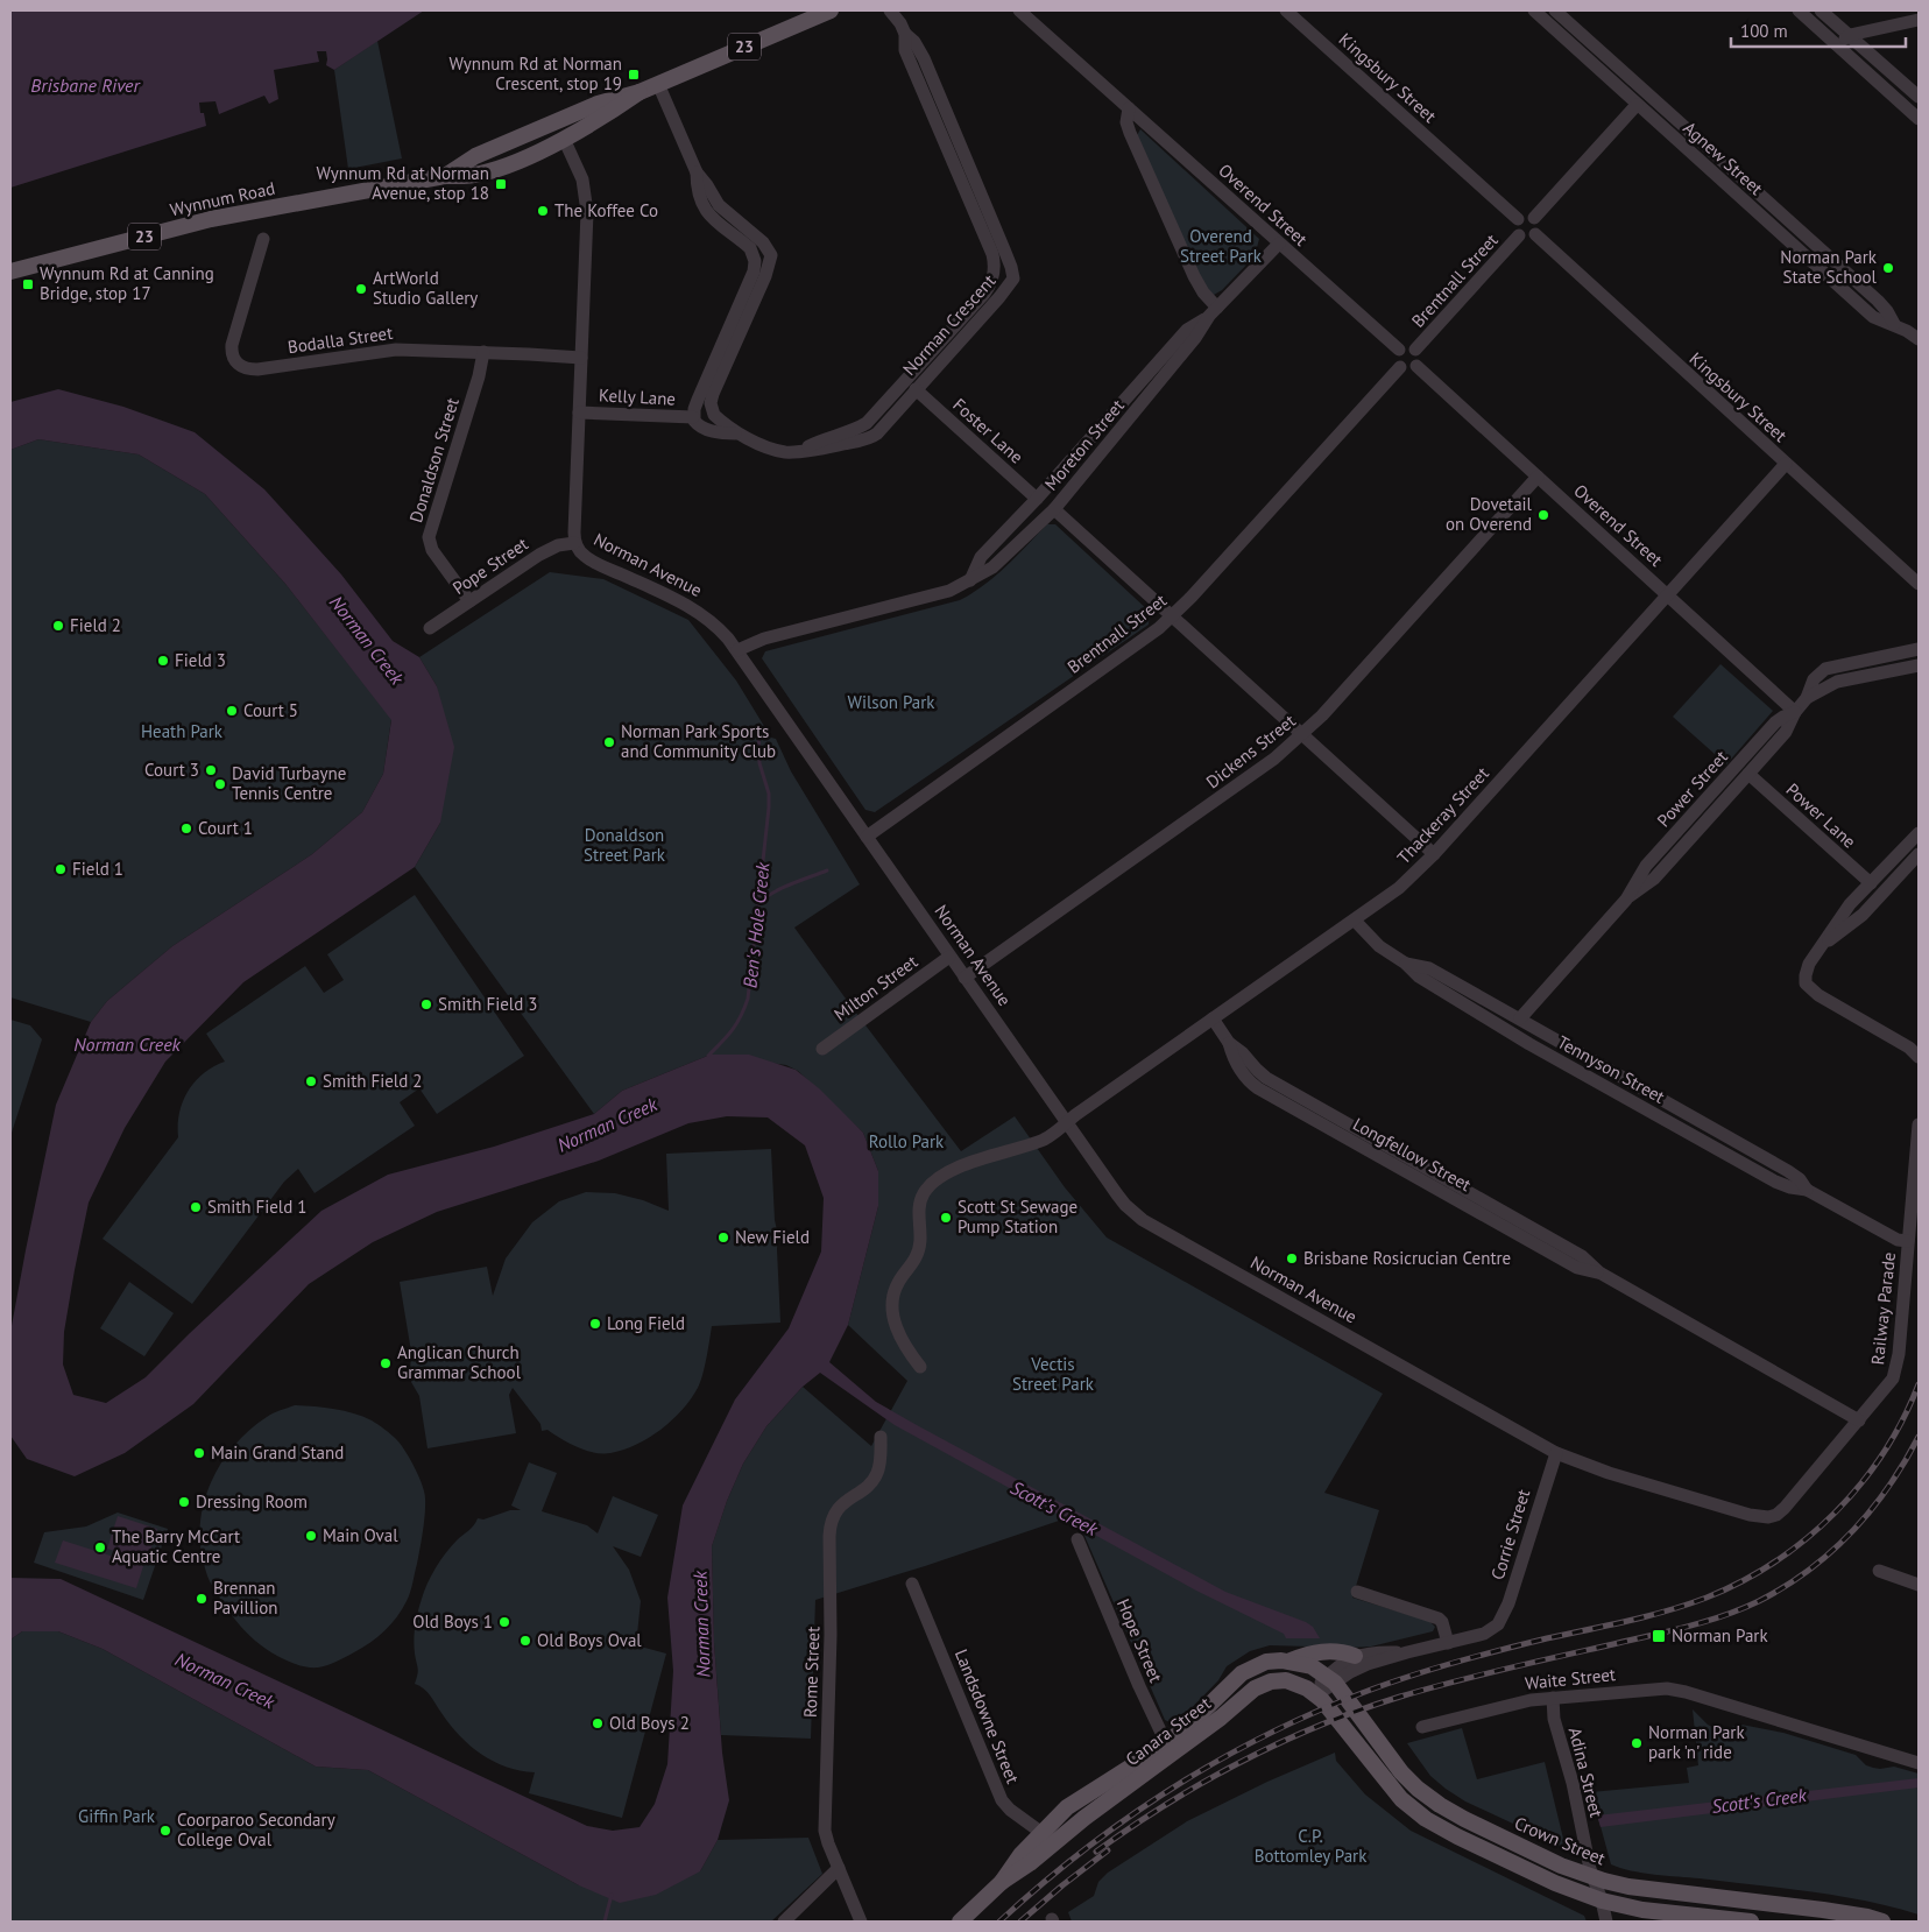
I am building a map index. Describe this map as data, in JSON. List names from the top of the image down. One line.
{"streets":{"main road":["23","Wynnum Road","Norman Avenue","Canara Street","Crown Street"],"street":["Kingsbury Street","Agnew Street","Overend Street","Brentnall Street","Norman Crescent","Bodalla Street","Kelly Lane","Foster Lane","Moreton Street","Donaldson Street","Pope Street","Dickens Street","Power Street","Thackeray Street","Power Lane","Milton Street","Tennyson Street","Longfellow Street","Railway Parade","Corrie Street","Hope Street","Rome Street","Waite Street","Landsdowne Street","Adina Street"]},"crossings":[["Kingsbury Street","Brentnall Street"],["Kingsbury Street","Thackeray Street"],["Wynnum Road","Norman Crescent"],["Wynnum Road","Norman Avenue"],["Overend Street","Brentnall Street"],["Overend Street","Moreton Street"],["Overend Street","Dickens Street"],["Overend Street","Power Street"],["Overend Street","Thackeray Street"],["Brentnall Street","Norman Avenue"],["Norman Crescent","Kelly Lane"],["Norman Crescent","Foster Lane"],["Bodalla Street","Donaldson Street"],["Bodalla Street","Norman Avenue"],["Kelly Lane","Norman Avenue"],["Foster Lane","Moreton Street"],["Moreton Street","Norman Avenue"],["Donaldson Street","Pope Street"],["Norman Avenue","Pope Street"],["Norman Avenue","Dickens Street"],["Norman Avenue","Thackeray Street"],["Norman Avenue","Milton Street"],["Norman Avenue","Railway Parade"],["Norman Avenue","Corrie Street"],["Power Street","Power Lane"],["Power Street","Tennyson Street"],["Thackeray Street","Tennyson Street"],["Thackeray Street","Longfellow Street"],["Tennyson Street","Railway Parade"],["Longfellow Street","Railway Parade"],["Hope Street","Canara Street"],["Waite Street","Adina Street"],["Landsdowne Street","Canara Street"],["Canara Street","Crown Street"],["Adina Street","Crown Street"]],"water":["Brisbane River","Norman Creek","Ben's Hole Creek","Scott's Creek"],"parks":["Overend Street Park","Wilson Park","Heath Park","Donaldson Street Park","Rollo Park","Vectis Street Park","Giffin Park","C.P. Bottomley Park"],"places":{"transit":["Wynnum Rd at Norman Crescent, stop 19","Wynnum Rd at Norman Avenue, stop 18","Wynnum Rd at Canning Bridge, stop 17","Norman Park"],"other":["The Koffee Co","Norman Park State School","ArtWorld Studio Gallery","Dovetail on Overend","Field 2","Field 3","Court 5","Norman Park Sports and Community Club","Court 3","David Turbayne Tennis Centre","Court 1","Field 1","Smith Field 3","Smith Field 2","Smith Field 1","Scott St Sewage Pump Station","New Field","Brisbane Rosicrucian Centre","Long Field","Anglican Church Grammar School","Main Grand Stand","Dressing Room","Main Oval","The Barry McCart Aquatic Centre","Brennan Pavillion","Old Boys 1","Old Boys Oval","Old Boys 2","Norman Park park 'n' ride","Coorparoo Secondary College Oval"]},"scale_bar":"100 m"}
